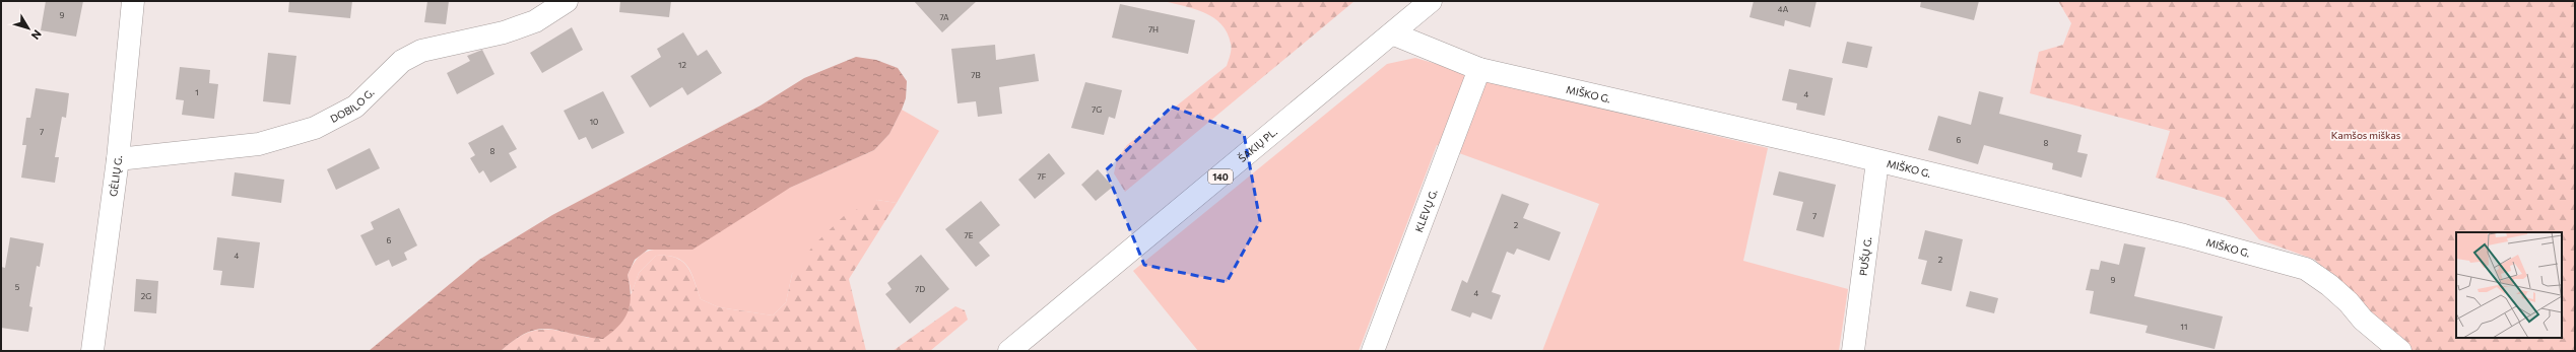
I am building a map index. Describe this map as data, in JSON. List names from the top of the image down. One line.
{"streets":{"street":["MIŠKO G.","DOBILO G.","ŠAKIŲ PL.","GĖLIŲ G.","140","KLEVŲ G.","PUŠŲ G."]},"crossings":[["MIŠKO G.","ŠAKIŲ PL."],["MIŠKO G.","KLEVŲ G."],["MIŠKO G.","PUŠŲ G."],["DOBILO G.","GĖLIŲ G."]],"parks":["Kamšos miškas"],"house_numbers":["4A","9","7A","7H","12","7B","1","4","7G","10","7","6","8","8","7F","7","2","7E","6","4","2","9","5","7D","4","2G","11"],"north":"bottom right"}
